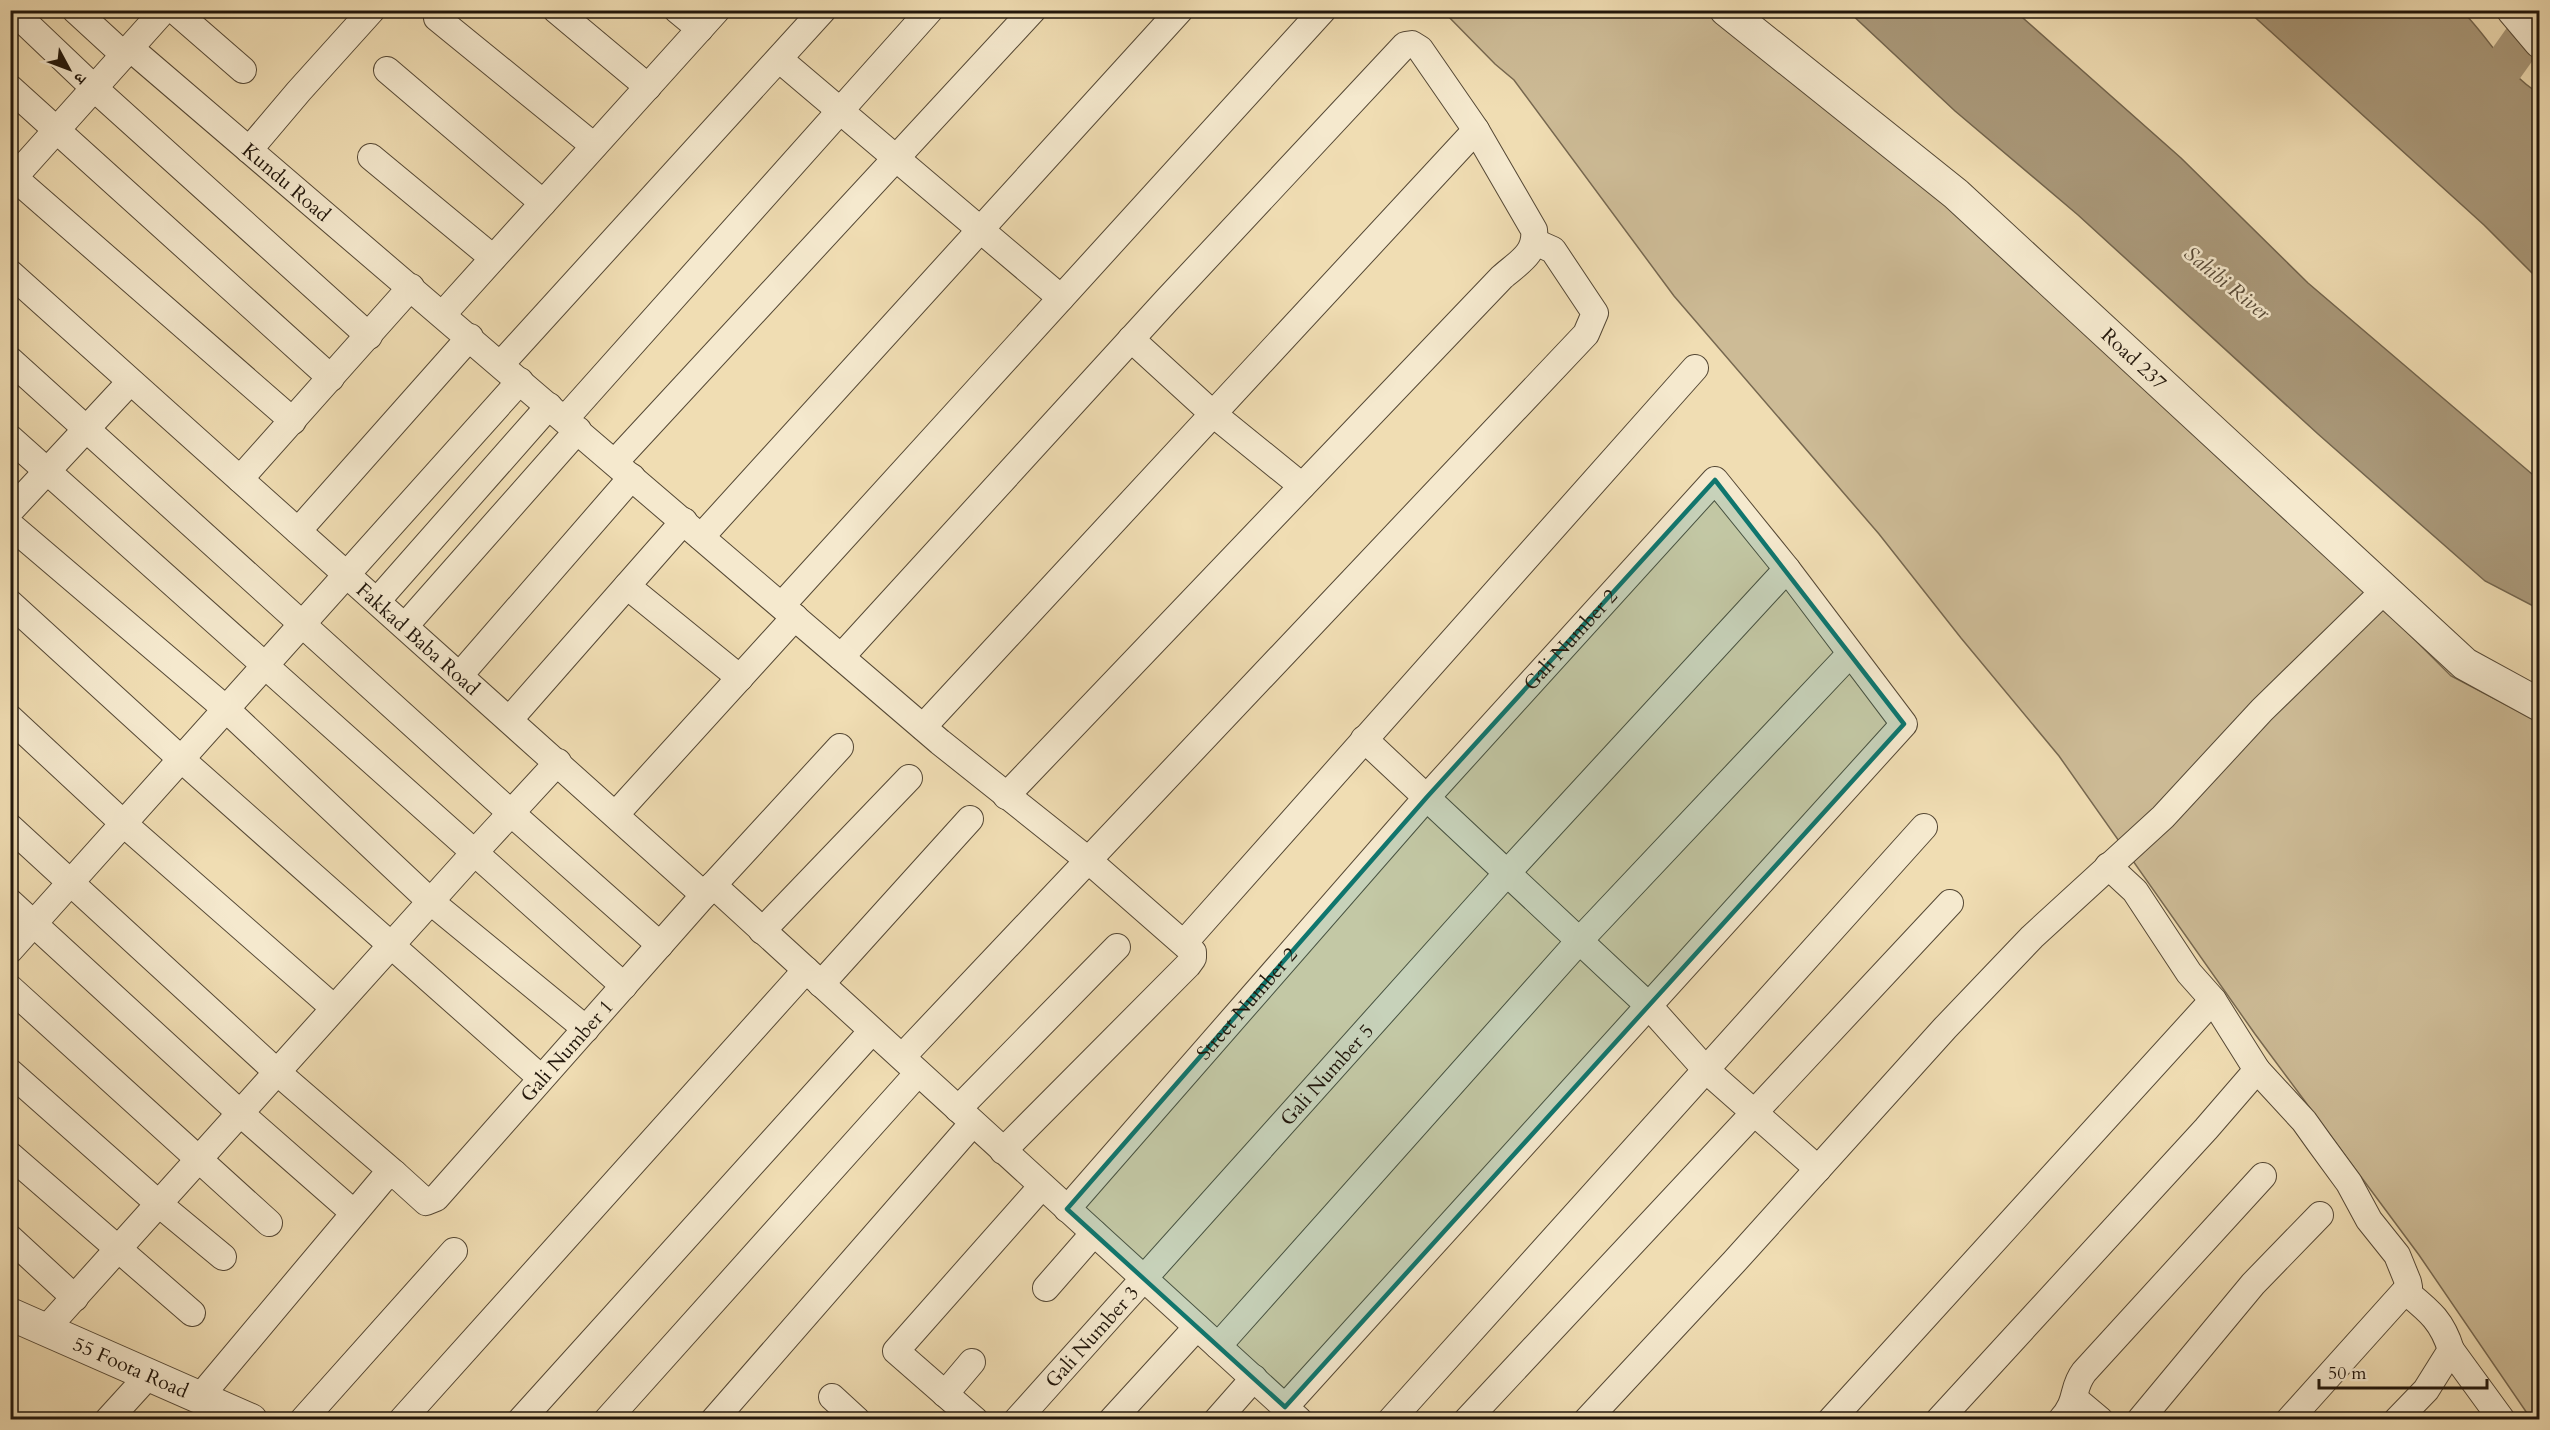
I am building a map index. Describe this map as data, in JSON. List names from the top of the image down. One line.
{"streets":{"street":["Kundu Road","Road 237","Fakkad Baba Road","Gali Number 2","Street Number 2","Gali Number 1","Gali Number 5","Gali Number 3","55 Foota Road"]},"crossings":[["Fakkad Baba Road","Street Number 2"],["Fakkad Baba Road","Gali Number 1"],["Fakkad Baba Road","Gali Number 5"],["Fakkad Baba Road","Gali Number 3"],["Gali Number 2","Street Number 2"],["Gali Number 2","Gali Number 5"],["Gali Number 5","Gali Number 3"]],"water":["Sahibi River"],"scale_bar":"50 m","north":"bottom right"}
